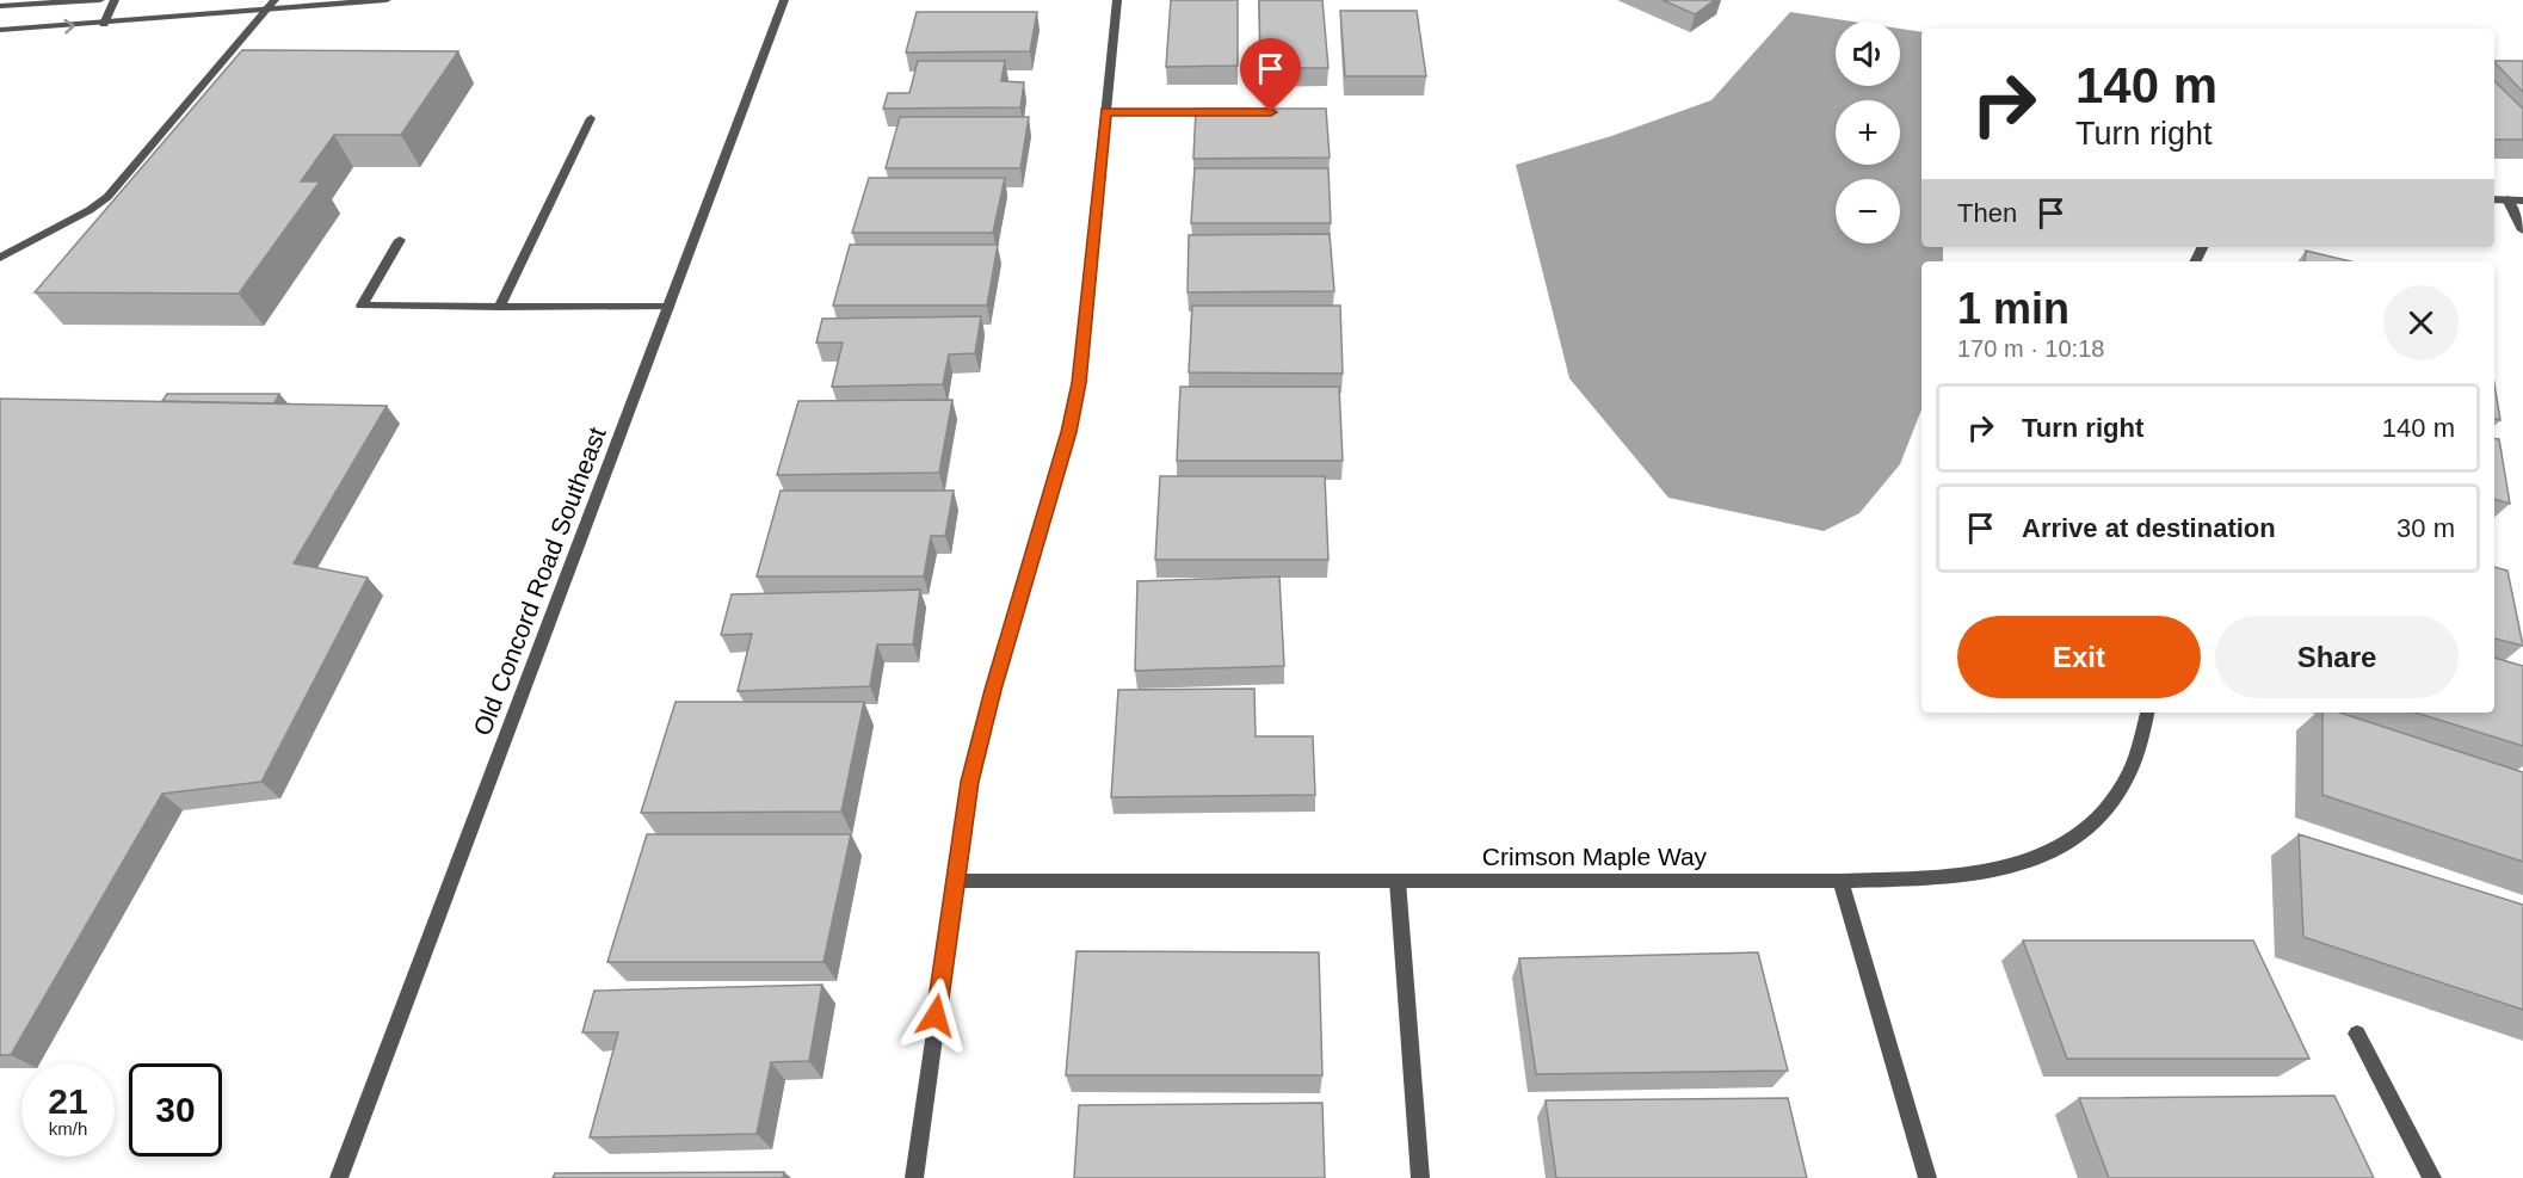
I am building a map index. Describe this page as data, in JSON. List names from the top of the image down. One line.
{"streets":{"street":["Old Concord Road Southeast","Crimson Maple Way"]},"page":{"map_buttons":["+","−"],"turn":["140 m","Turn right"],"then":"Then","heading":["1 min","170 m · 10:18"],"list":[{"name":"Turn right","value":"140 m"},{"name":"Arrive at destination","value":"30 m"}],"buttons":["Exit","Share"],"speed":"21 km/h","limit":"30"}}
